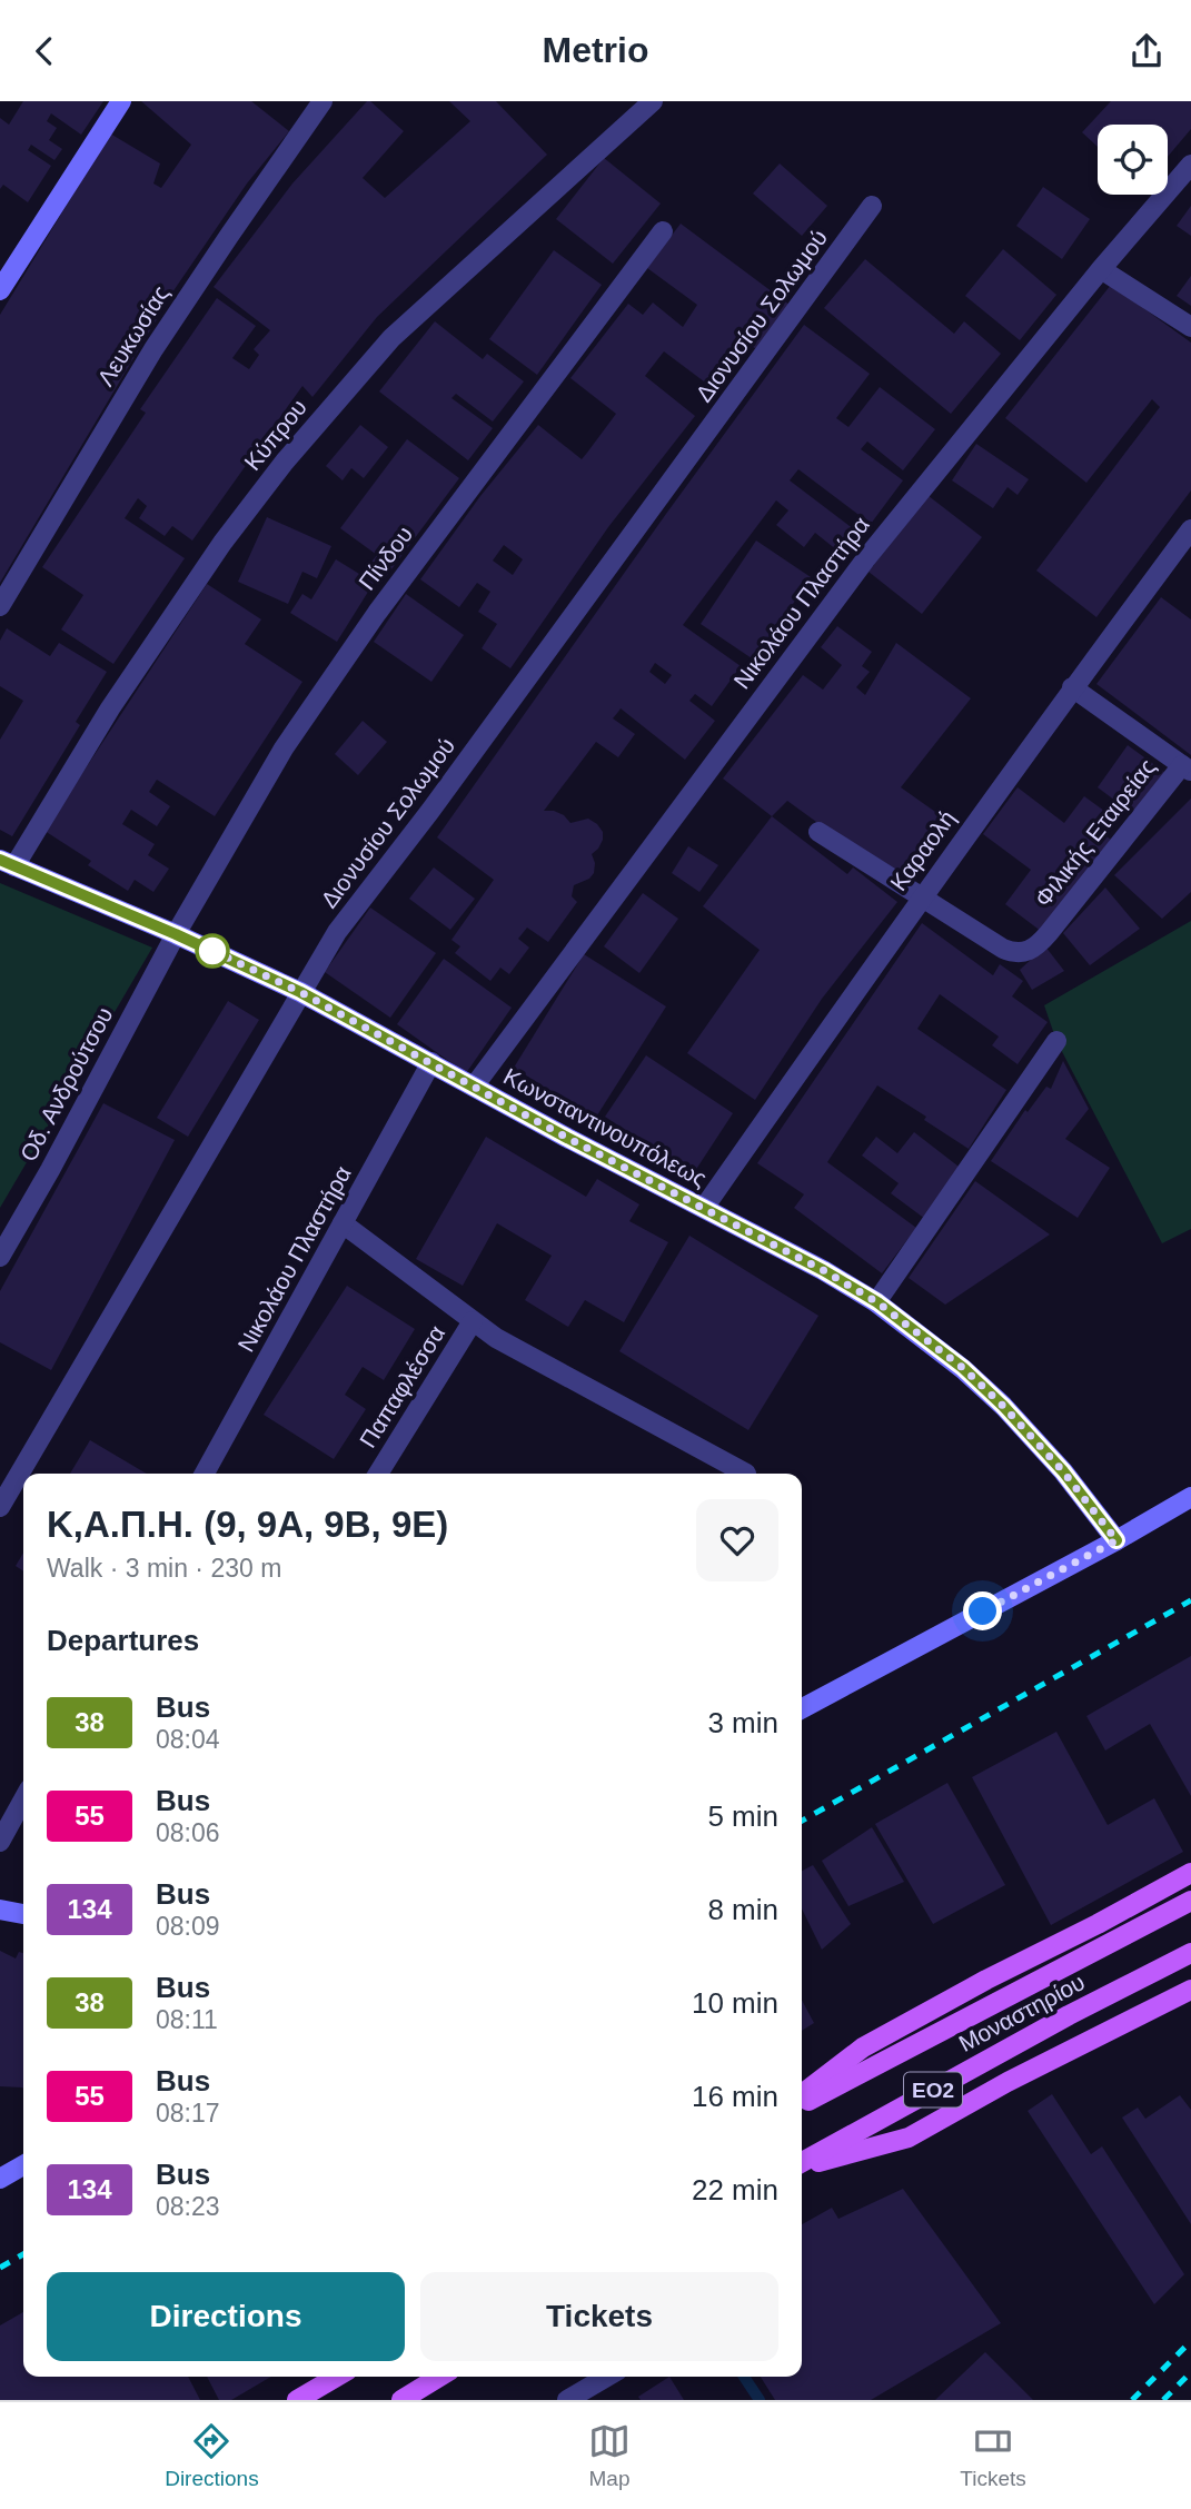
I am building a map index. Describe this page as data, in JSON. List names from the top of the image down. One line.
{"streets":{"main road":["Μοναστηρίου","ΕΟ2"],"street":["Διονυσίου Σολωμού","Λευκωσίας","Κύπρου","Πίνδου","Νικολάου Πλαστήρα","Φιλικής Εταιρείας","Καραολή","Οδ. Ανδρούτσου","Κωνσταντινουπόλεως","Παπαφλέσσα"]},"crossings":[["Διονυσίου Σολωμού","Κωνσταντινουπόλεως"],["Κύπρου","Κωνσταντινουπόλεως"],["Πίνδου","Οδ. Ανδρούτσου"],["Πίνδου","Κωνσταντινουπόλεως"],["Νικολάου Πλαστήρα","Κωνσταντινουπόλεως"],["Φιλικής Εταιρείας","Καραολή"],["Καραολή","Κωνσταντινουπόλεως"],["Οδ. Ανδρούτσου","Κωνσταντινουπόλεως"]],"lines":["bus line 38"],"page":{"header":"Metrio","heading":[["Κ,Α.Π.Η. (9, 9Α, 9Β, 9Ε)","Walk · 3 min · 230 m"],"Departures"],"list":[{"mark":"38","name":"Bus","note":"08:04","value":"3 min"},{"mark":"55","name":"Bus","note":"08:06","value":"5 min"},{"mark":"134","name":"Bus","note":"08:09","value":"8 min"},{"mark":"38","name":"Bus","note":"08:11","value":"10 min"},{"mark":"55","name":"Bus","note":"08:17","value":"16 min"},{"mark":"134","name":"Bus","note":"08:23","value":"22 min"}],"buttons":["Directions","Tickets"],"tabs":["Directions","Map","Tickets"]}}
